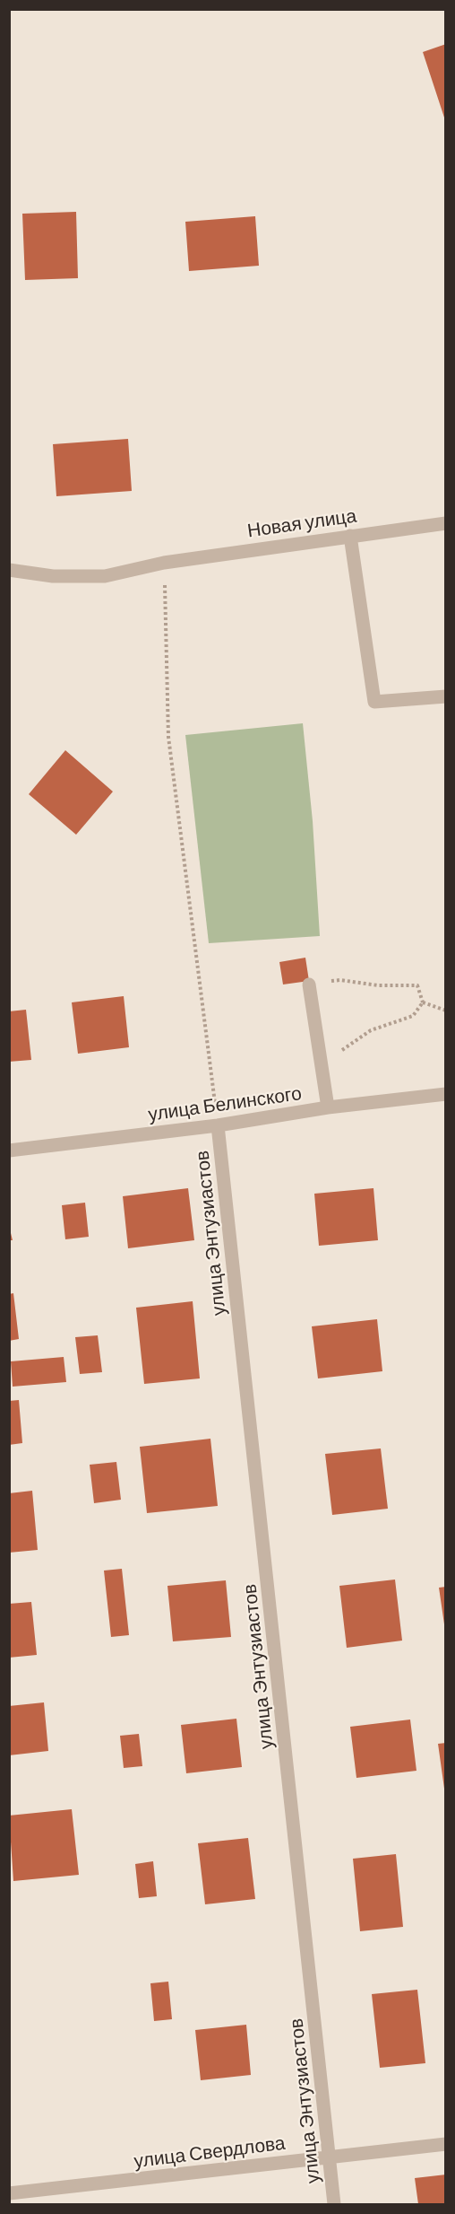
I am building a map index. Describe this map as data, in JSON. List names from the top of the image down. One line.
{"streets":{"street":["Новая улица","улица Белинского","улица Энтузиастов","улица Свердлова"]},"crossings":[["улица Белинского","улица Энтузиастов"],["улица Энтузиастов","улица Свердлова"]]}
